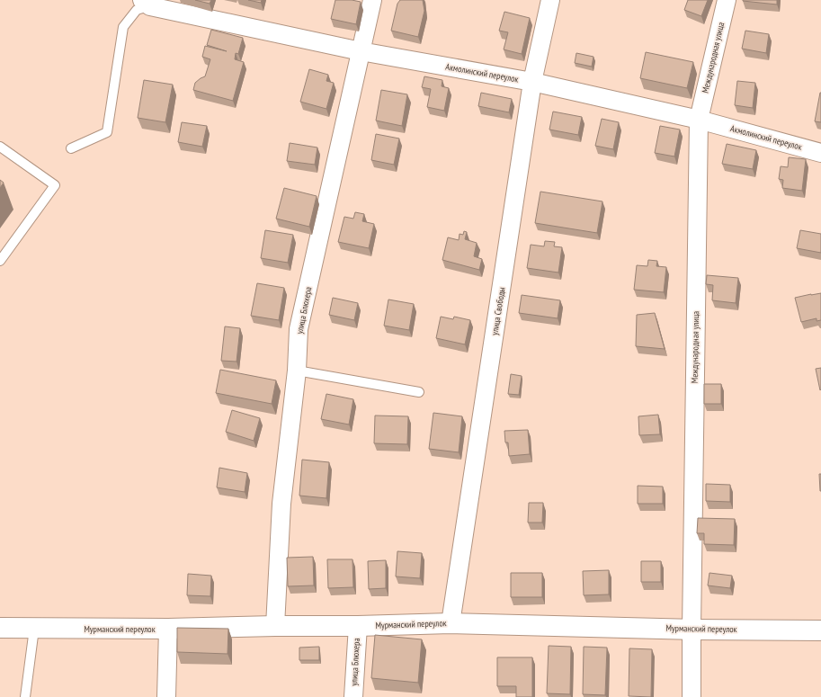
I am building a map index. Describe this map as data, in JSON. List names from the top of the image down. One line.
{"streets":{"street":["Международная улица","Акмолинский переулок","улица Блюхера","улица Свободы","Мурманский переулок"]},"crossings":[["Международная улица","Акмолинский переулок"],["Международная улица","Мурманский переулок"],["Акмолинский переулок","улица Блюхера"],["Акмолинский переулок","улица Свободы"],["улица Блюхера","Мурманский переулок"],["улица Свободы","Мурманский переулок"]]}
